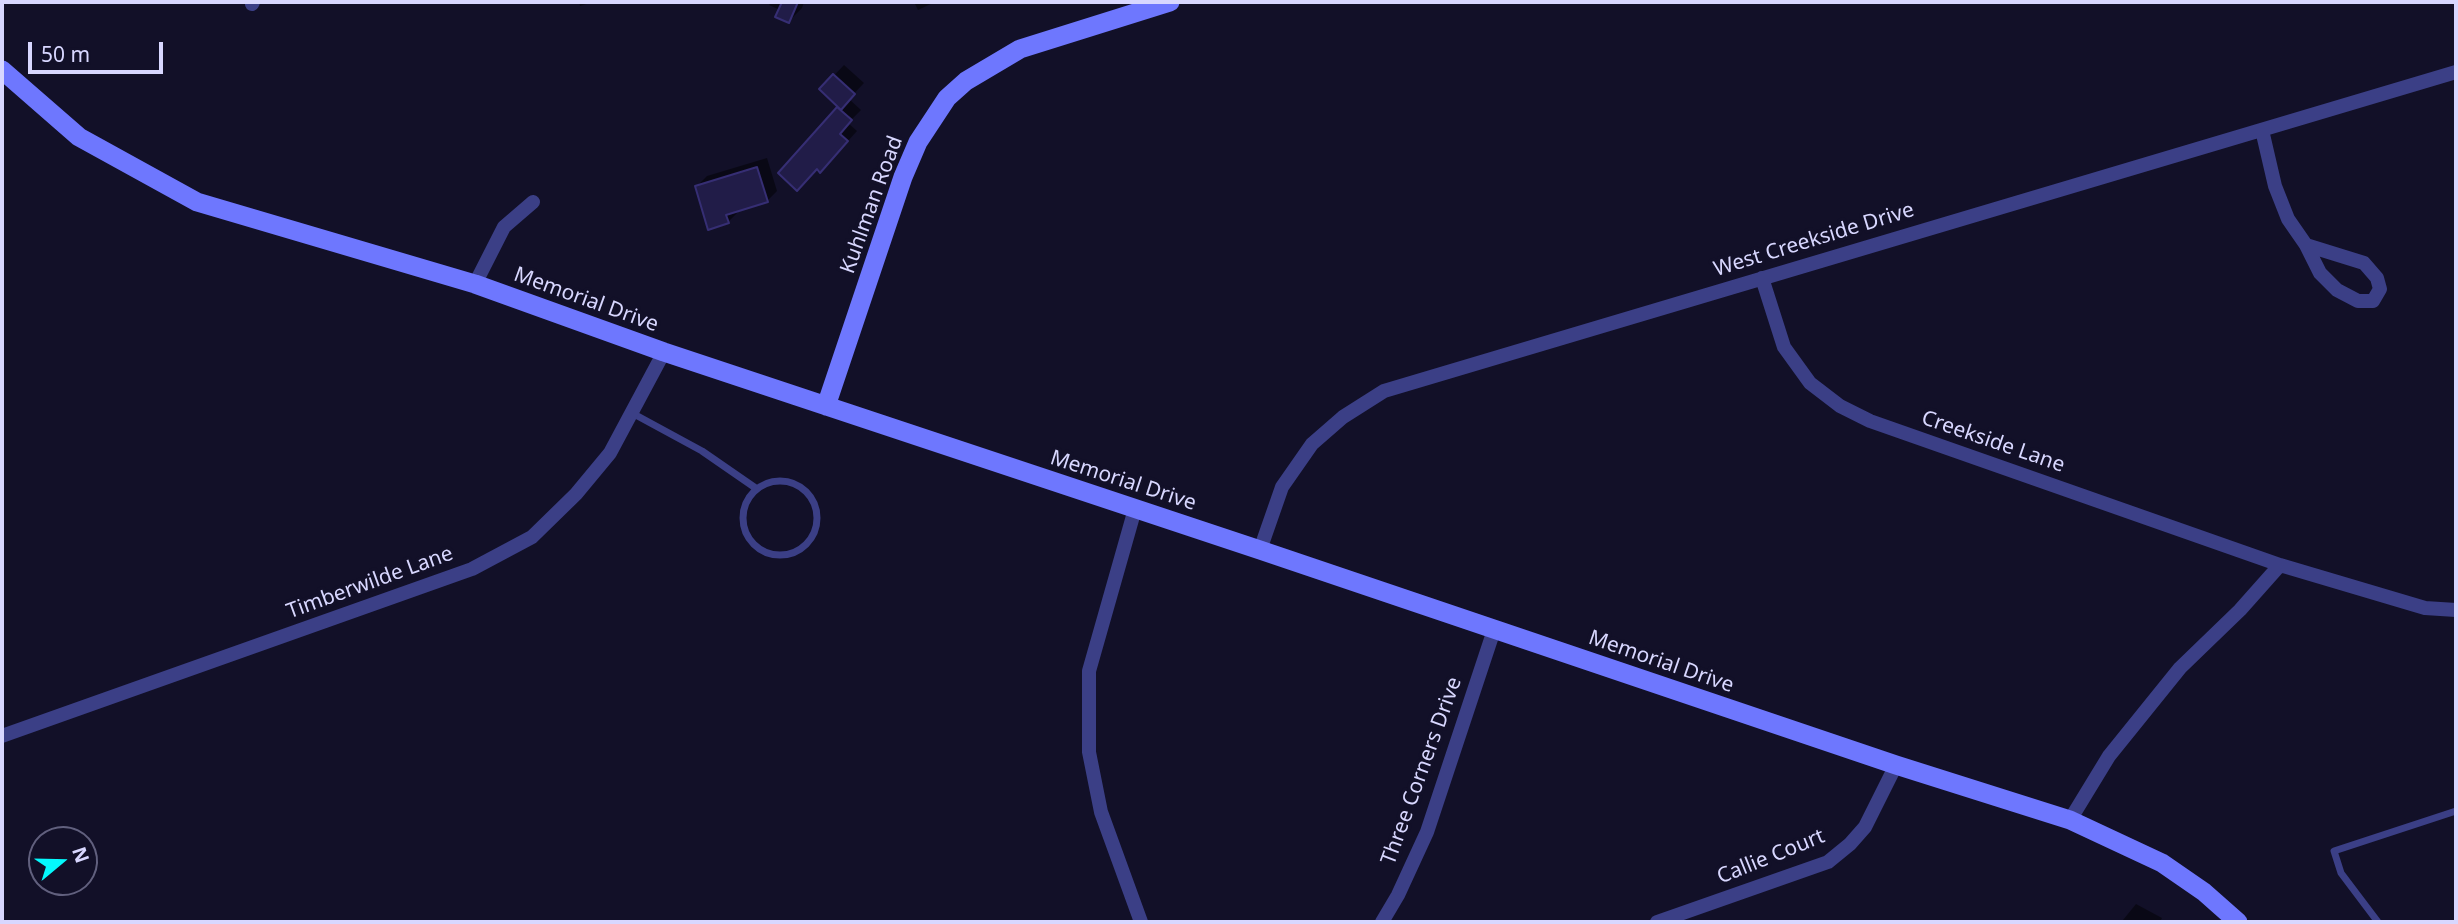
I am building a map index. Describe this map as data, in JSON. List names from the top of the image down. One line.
{"streets":{"street":["Kuhlman Road","West Creekside Drive","Memorial Drive","Creekside Lane","Timberwilde Lane","Three Corners Drive","Callie Court"]},"crossings":[["Kuhlman Road","Memorial Drive"],["West Creekside Drive","Memorial Drive"],["West Creekside Drive","Creekside Lane"],["Memorial Drive","Timberwilde Lane"],["Memorial Drive","Three Corners Drive"],["Memorial Drive","Callie Court"]],"scale_bar":"50 m","north":"right"}
